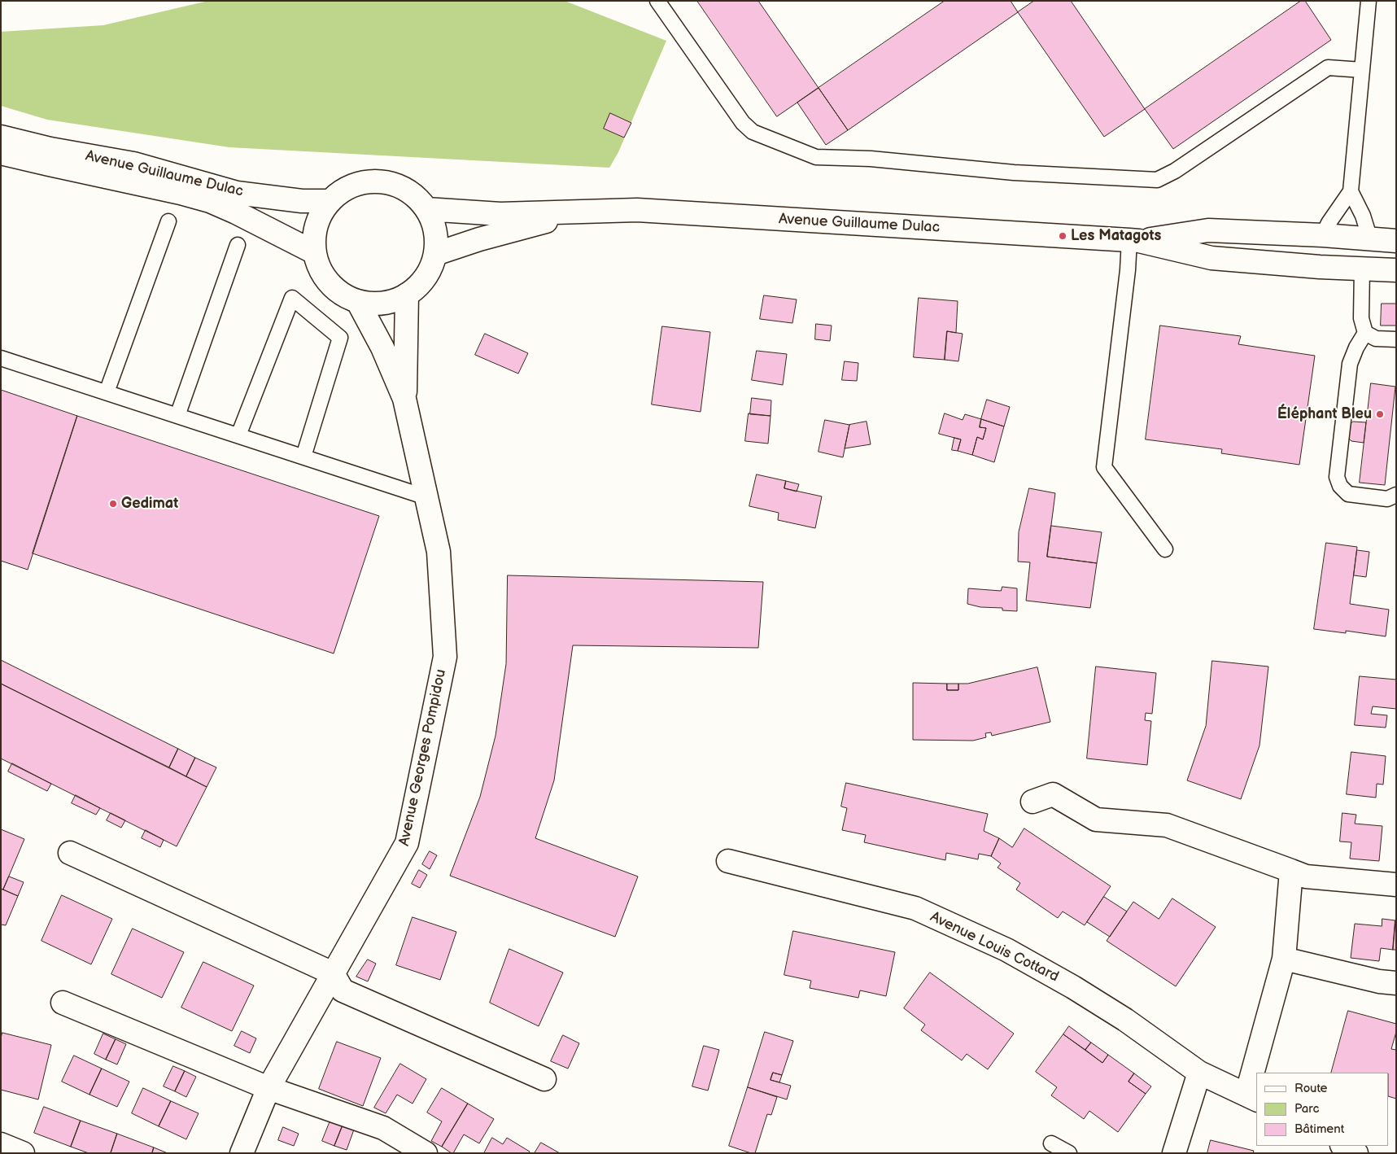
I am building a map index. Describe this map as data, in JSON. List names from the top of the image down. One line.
{"streets":{"street":["Avenue Guillaume Dulac","Avenue Georges Pompidou","Avenue Louis Cottard"]},"places":["Les Matagots","Éléphant Bleu","Gedimat"],"legend":["Route","Parc","Bâtiment"]}
